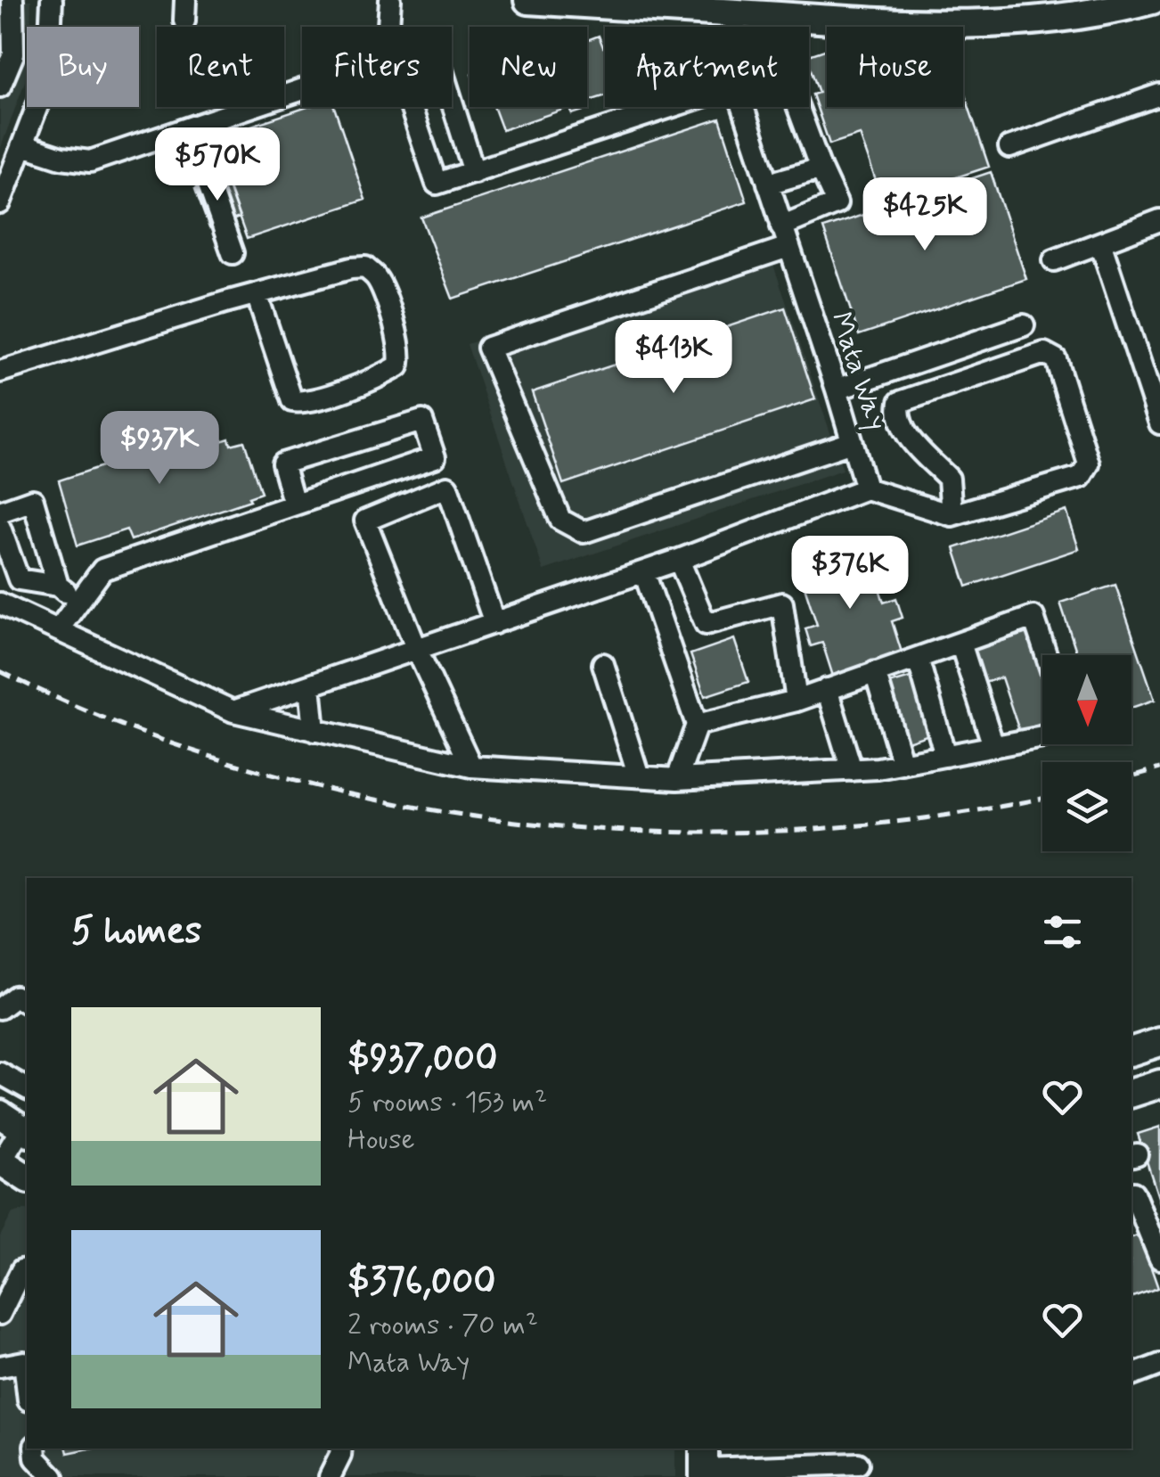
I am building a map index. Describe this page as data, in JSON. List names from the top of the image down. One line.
{"streets":{"street":["Mata Way"]},"north":"bottom","page":{"chip":["Buy","Rent","Filters","New","Apartment","House"],"price":["$570K","$425K","$413K","$937K","$376K"],"heading":"5 homes","list":[{"name":"$937,000","note":"5 rooms · 153 m² · House"},{"name":"$376,000","note":"2 rooms · 70 m² · Mata Way"}]}}
